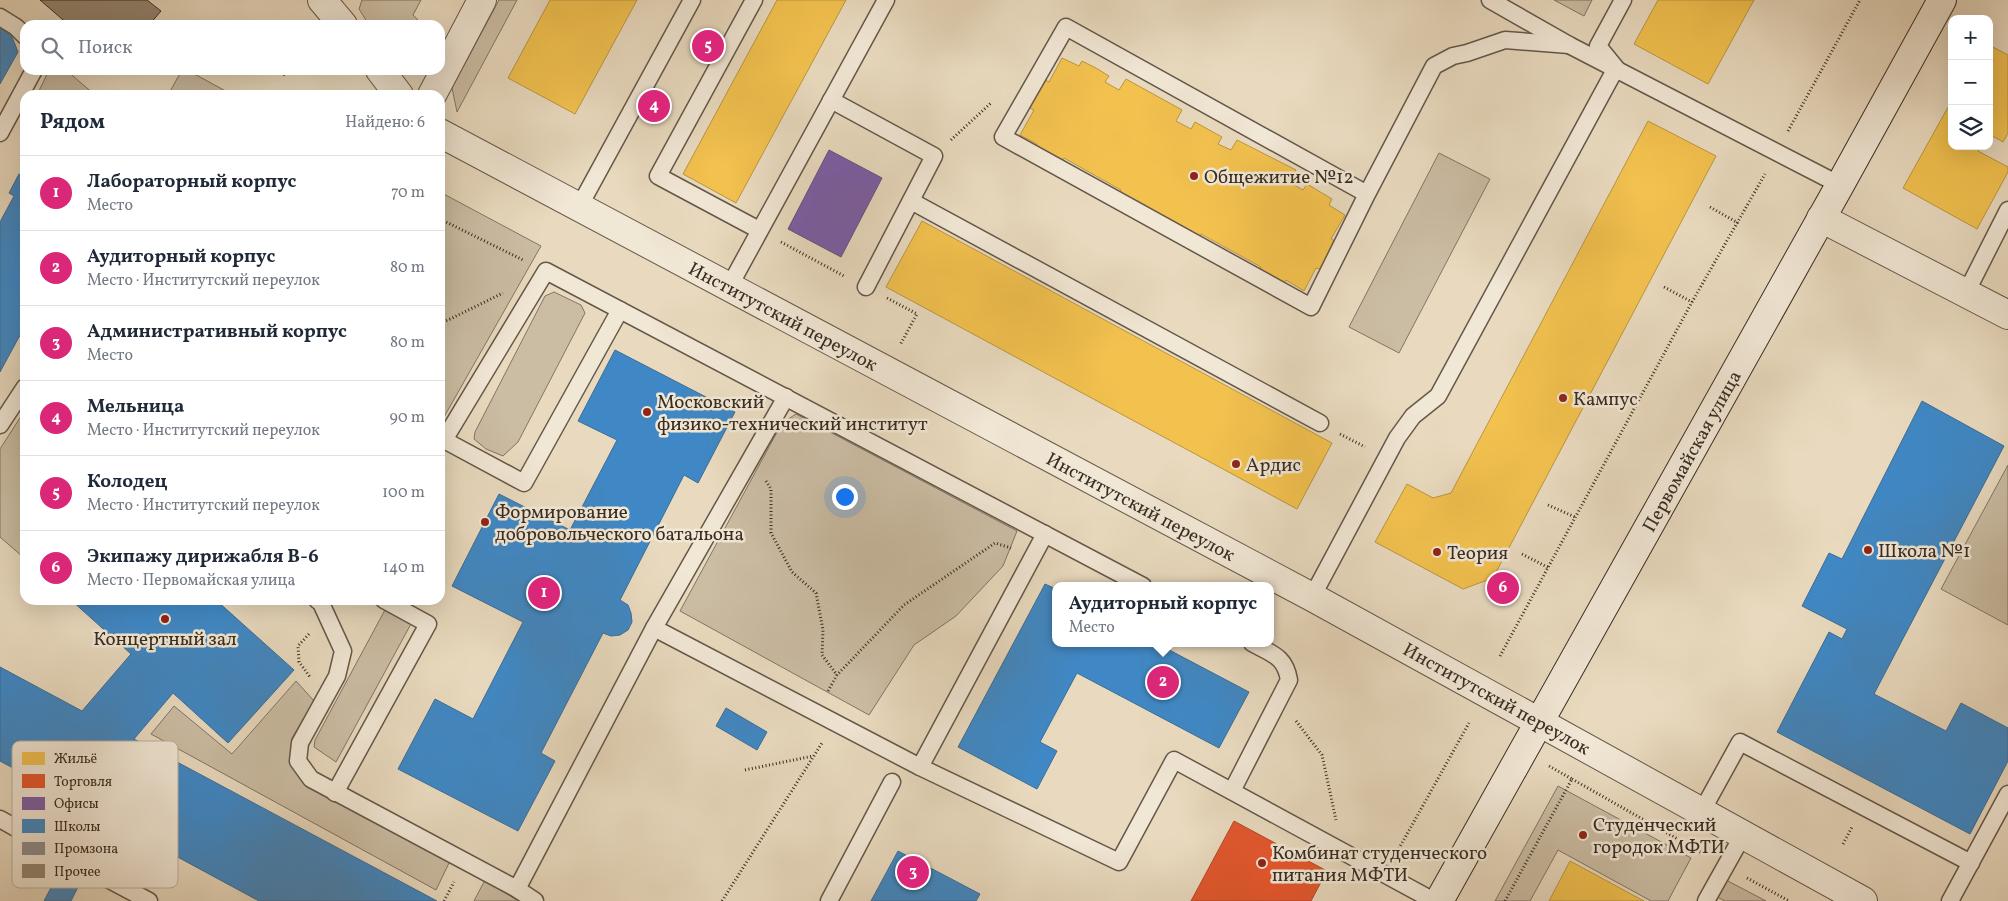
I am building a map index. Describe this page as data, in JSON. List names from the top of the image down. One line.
{"streets":{"street":["Институтский переулок","Первомайская улица"]},"crossings":[["Институтский переулок","Первомайская улица"]],"places":["Общежитие №12","Кампус","Московский физико-технический институт","Ардис","Формирование добровольческого батальона","Школа №1","Теория","Концертный зал","Студенческий городок МФТИ","Комбинат студенческого питания МФТИ"],"legend":["Жильё","Торговля","Офисы","Школы","Промзона","Прочее"],"page":{"map_buttons":["+","−"],"search":"Поиск","pins":["5","4","6","1","2","3"],"heading":["Рядом","Найдено: 6"],"list":[{"mark":"1","name":"Лабораторный корпус","note":"Место","value":"70 m"},{"mark":"2","name":"Аудиторный корпус","note":"Место · Институтский переулок","value":"80 m"},{"mark":"3","name":"Административный корпус","note":"Место","value":"80 m"},{"mark":"4","name":"Мельница","note":"Место · Институтский переулок","value":"90 m"},{"mark":"5","name":"Колодец","note":"Место · Институтский переулок","value":"100 m"},{"mark":"6","name":"Экипажу дирижабля В-6","note":"Место · Первомайская улица","value":"140 m"}],"popup":["Аудиторный корпус","Место"]}}
